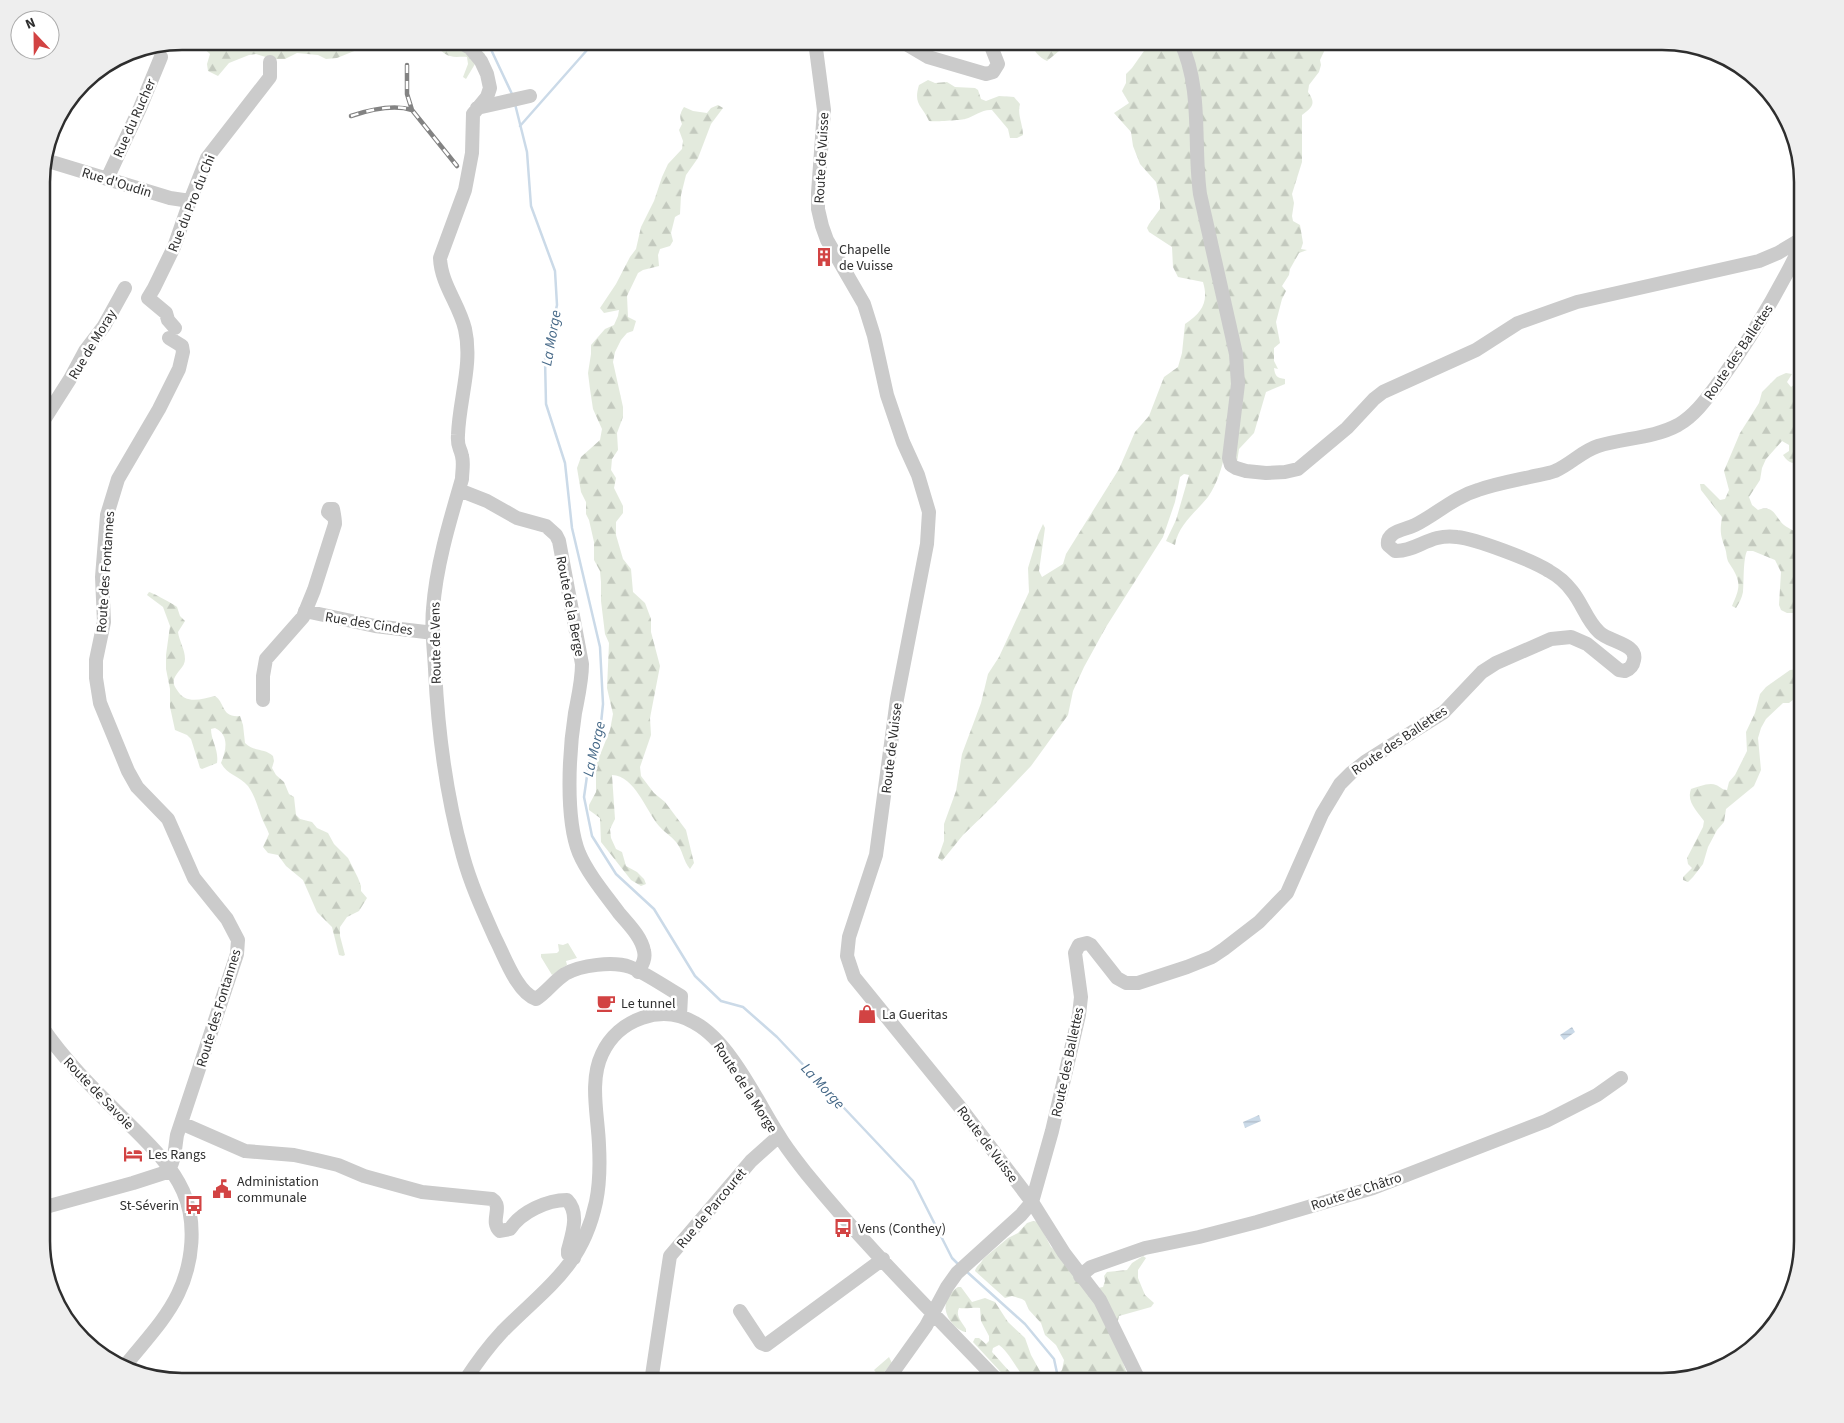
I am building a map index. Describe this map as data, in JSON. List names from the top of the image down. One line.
{"streets":{"street":["Rue du Rucher","Route de Vuisse","Rue d'Oudin","Rue du Pro du Chi","Rue de Moray","Route des Ballettes","Route des Fontannes","Route de la Berge","Rue des Cindes","Route de Vens","Route de la Morge","Route de Savoie","Route de Châtro","Rue de Parcouret"]},"crossings":[["Rue du Rucher","Rue d'Oudin"],["Route de Vuisse","Route des Ballettes"],["Route de Vuisse","Route de Châtro"],["Rue d'Oudin","Rue du Pro du Chi"],["Rue du Pro du Chi","Route des Fontannes"],["Route des Fontannes","Route de Savoie"],["Route de la Berge","Route de Vens"],["Rue des Cindes","Route de Vens"],["Route de la Morge","Rue de Parcouret"]],"water":["La Morge"],"places":{"building":["Chapelle de Vuisse"],"cafe":["Le tunnel"],"shop":["La Gueritas"],"hotel":["Les Rangs"],"public building":["Administation communale"],"bus stop":["St-Séverin","Vens (Conthey)"]},"north":"top"}
